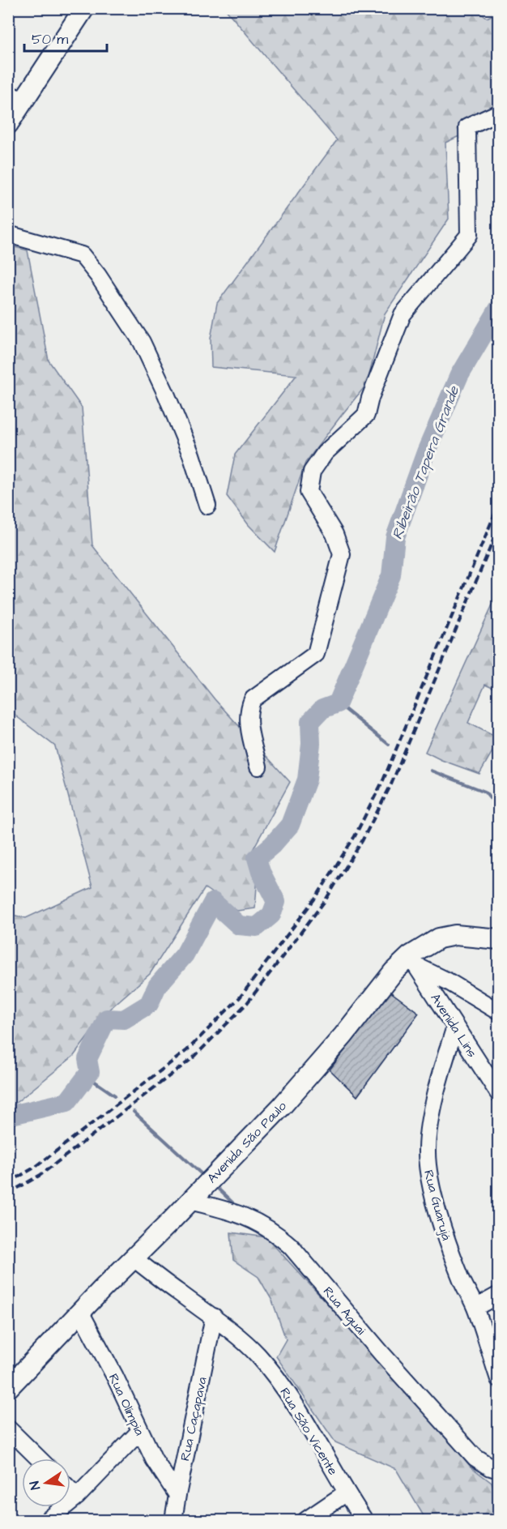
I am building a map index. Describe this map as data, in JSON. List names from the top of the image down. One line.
{"streets":{"main road":["Avenida São Paulo"],"street":["Avenida Lins","Rua Guarujá","Rua Aguai","Rua Olímpia","Rua Caçapava","Rua São Vicente"]},"crossings":[["Avenida Lins","Avenida São Paulo"],["Avenida Lins","Rua Guarujá"],["Avenida São Paulo","Rua Aguai"],["Avenida São Paulo","Rua Olímpia"],["Avenida São Paulo","Rua São Vicente"],["Rua Olímpia","Rua Caçapava"],["Rua Caçapava","Rua São Vicente"]],"water":["Ribeirão Tapera Grande"],"scale_bar":"50 m","north":"left"}
